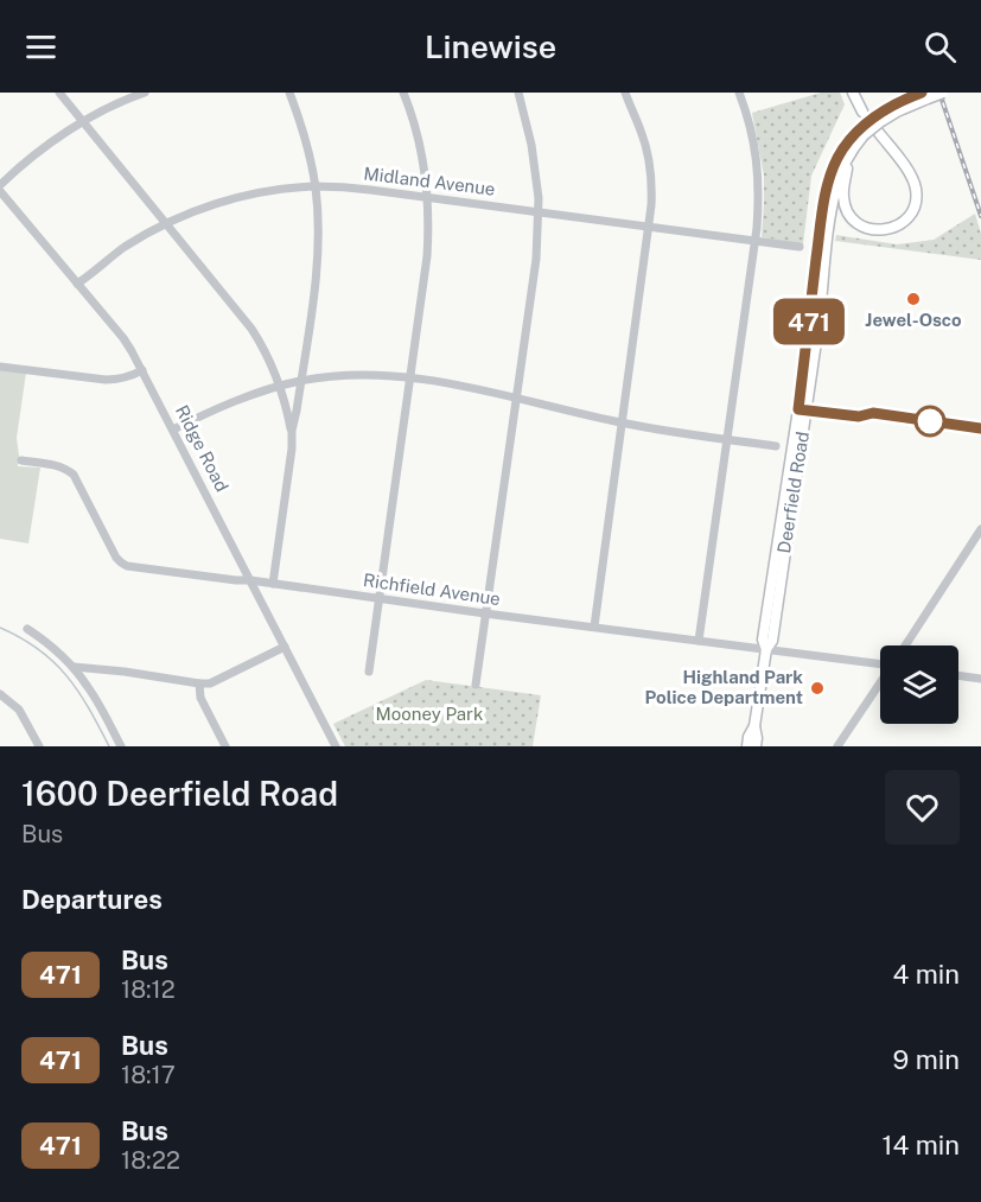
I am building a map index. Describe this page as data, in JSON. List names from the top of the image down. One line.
{"streets":{"main road":["Deerfield Road"],"street":["Midland Avenue","Ridge Road","Richfield Avenue"]},"crossings":[["Midland Avenue","Ridge Road"],["Ridge Road","Richfield Avenue"],["Deerfield Road","Richfield Avenue"]],"parks":["Mooney Park"],"places":["Jewel-Osco","Highland Park Police Department"],"lines":["bus line 471"],"page":{"header":"Linewise","on_map":"471","heading":[["1600 Deerfield Road","Bus"],"Departures"],"list":[{"mark":"471","name":"Bus","note":"18:12","value":"4 min"},{"mark":"471","name":"Bus","note":"18:17","value":"9 min"},{"mark":"471","name":"Bus","note":"18:22","value":"14 min"}]}}
